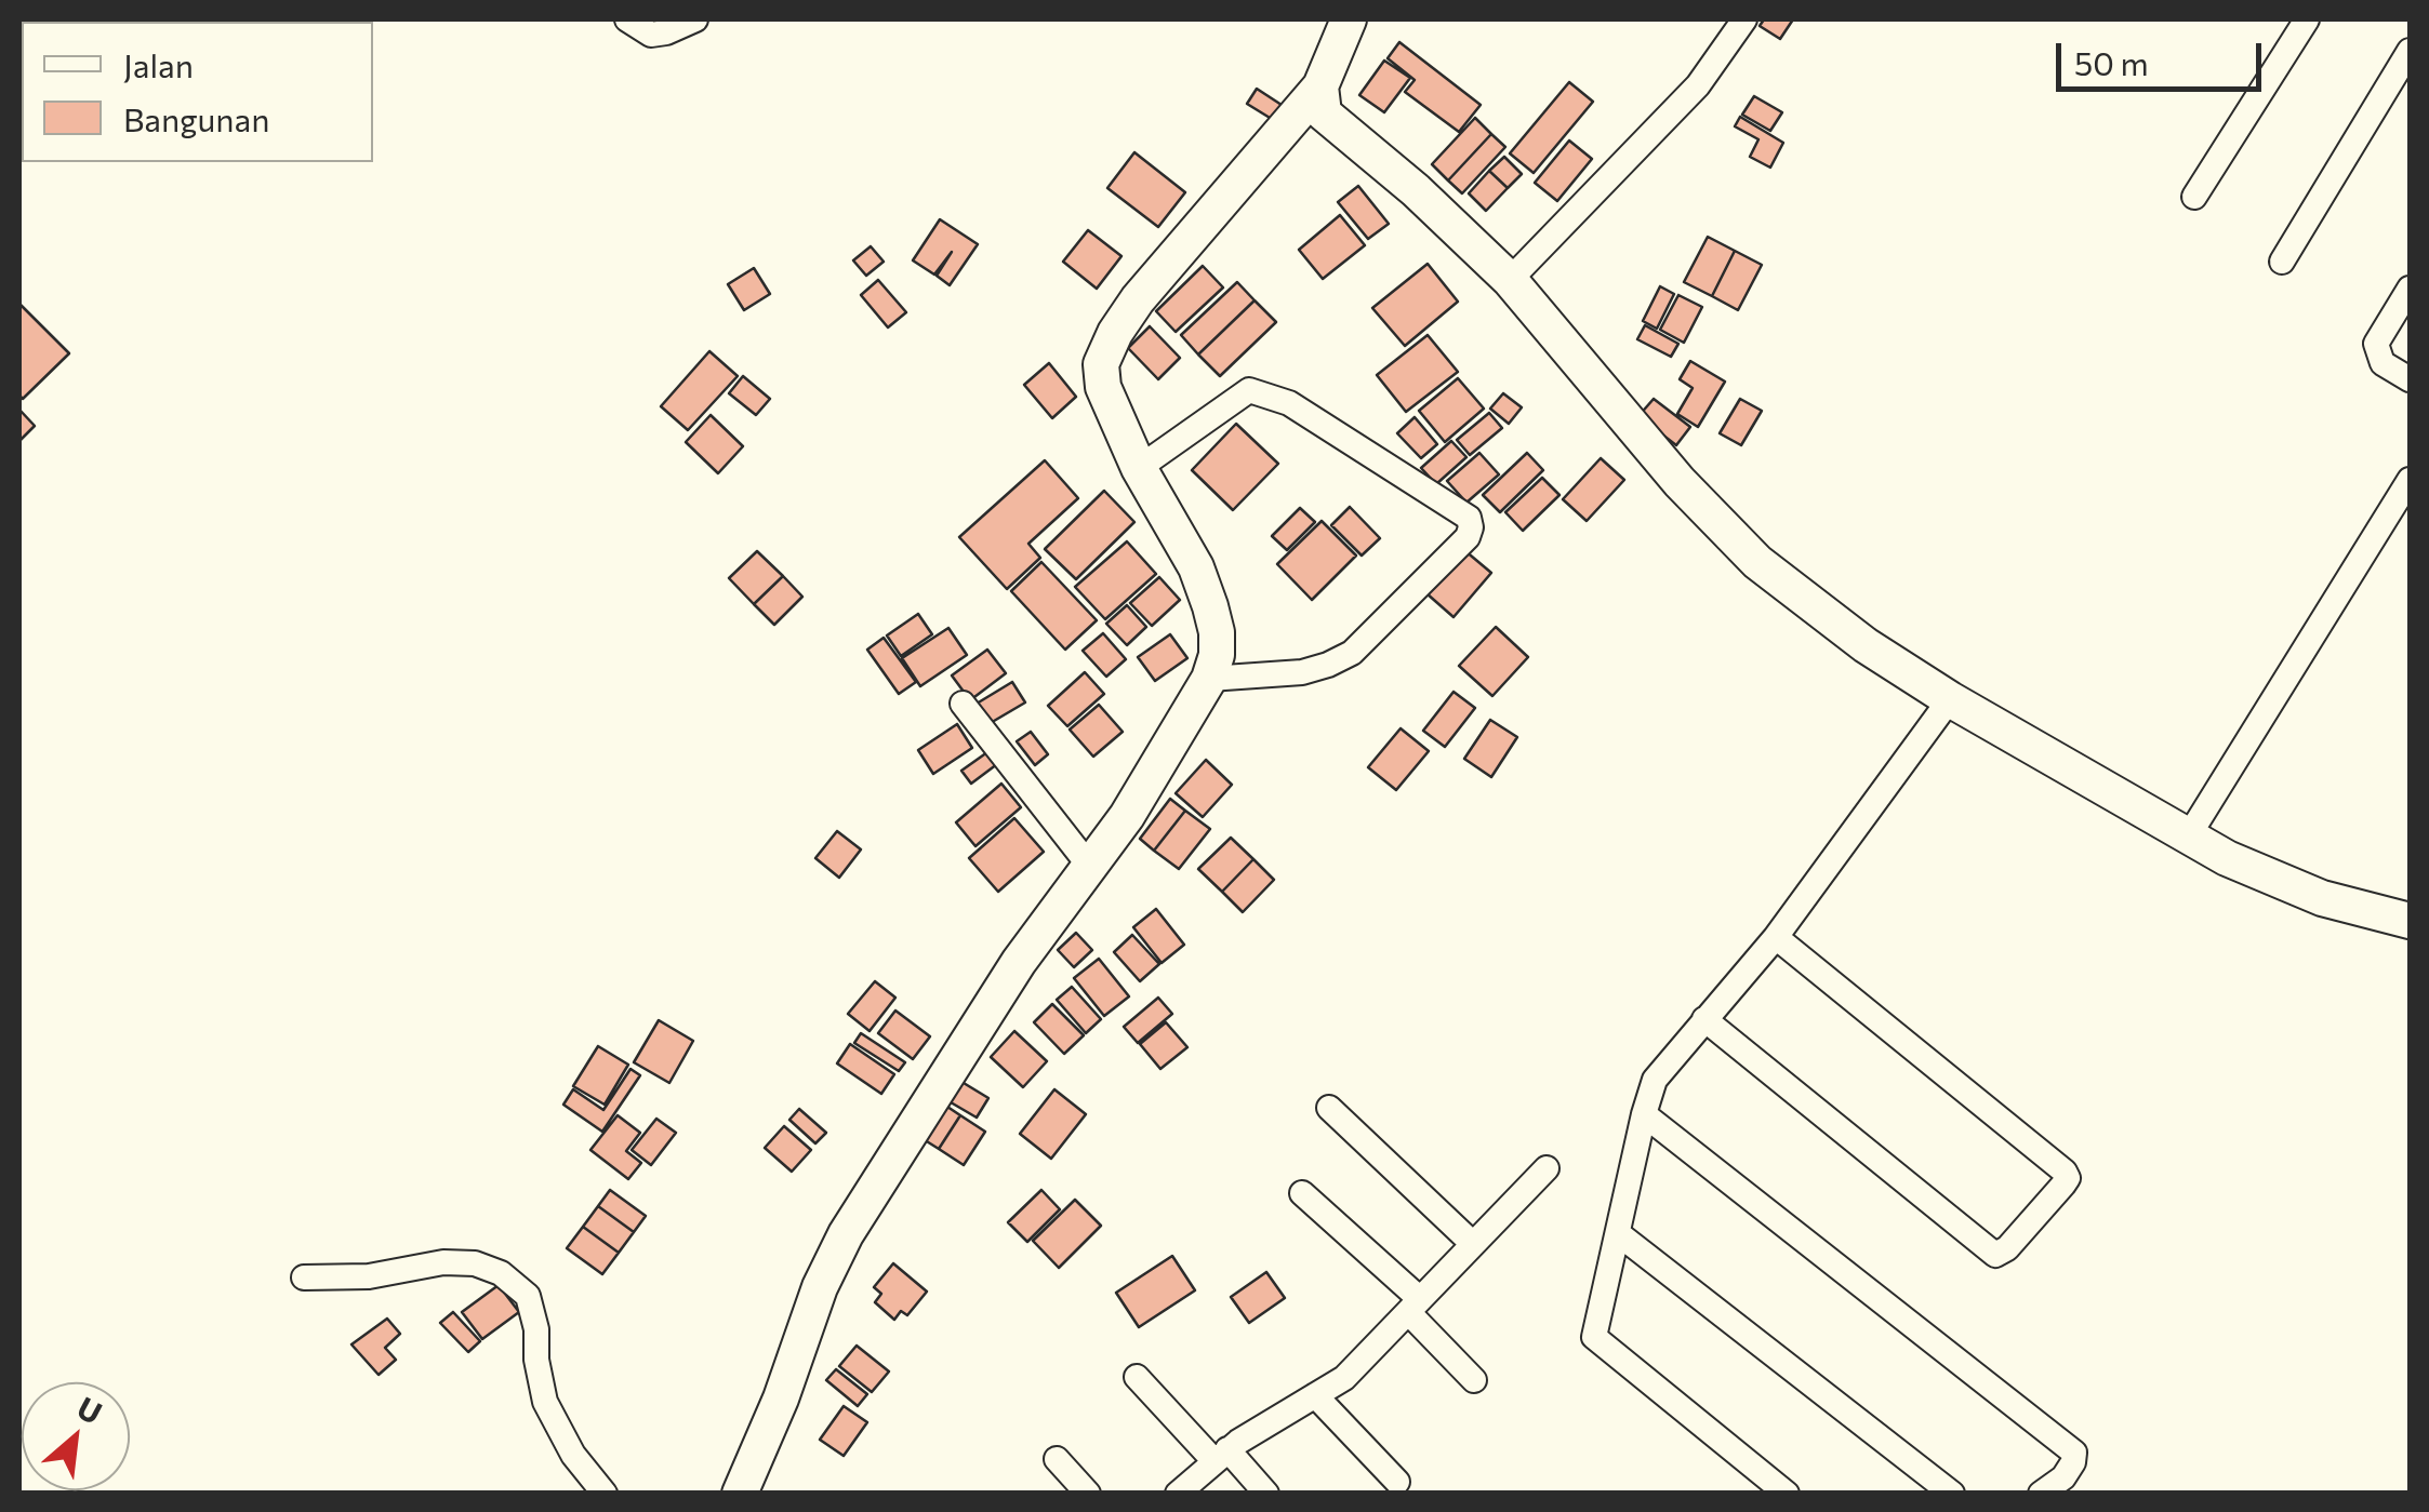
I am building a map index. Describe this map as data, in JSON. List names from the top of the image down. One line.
{"legend":["Jalan","Bangunan"],"scale_bar":"50 m","north":"top right"}
